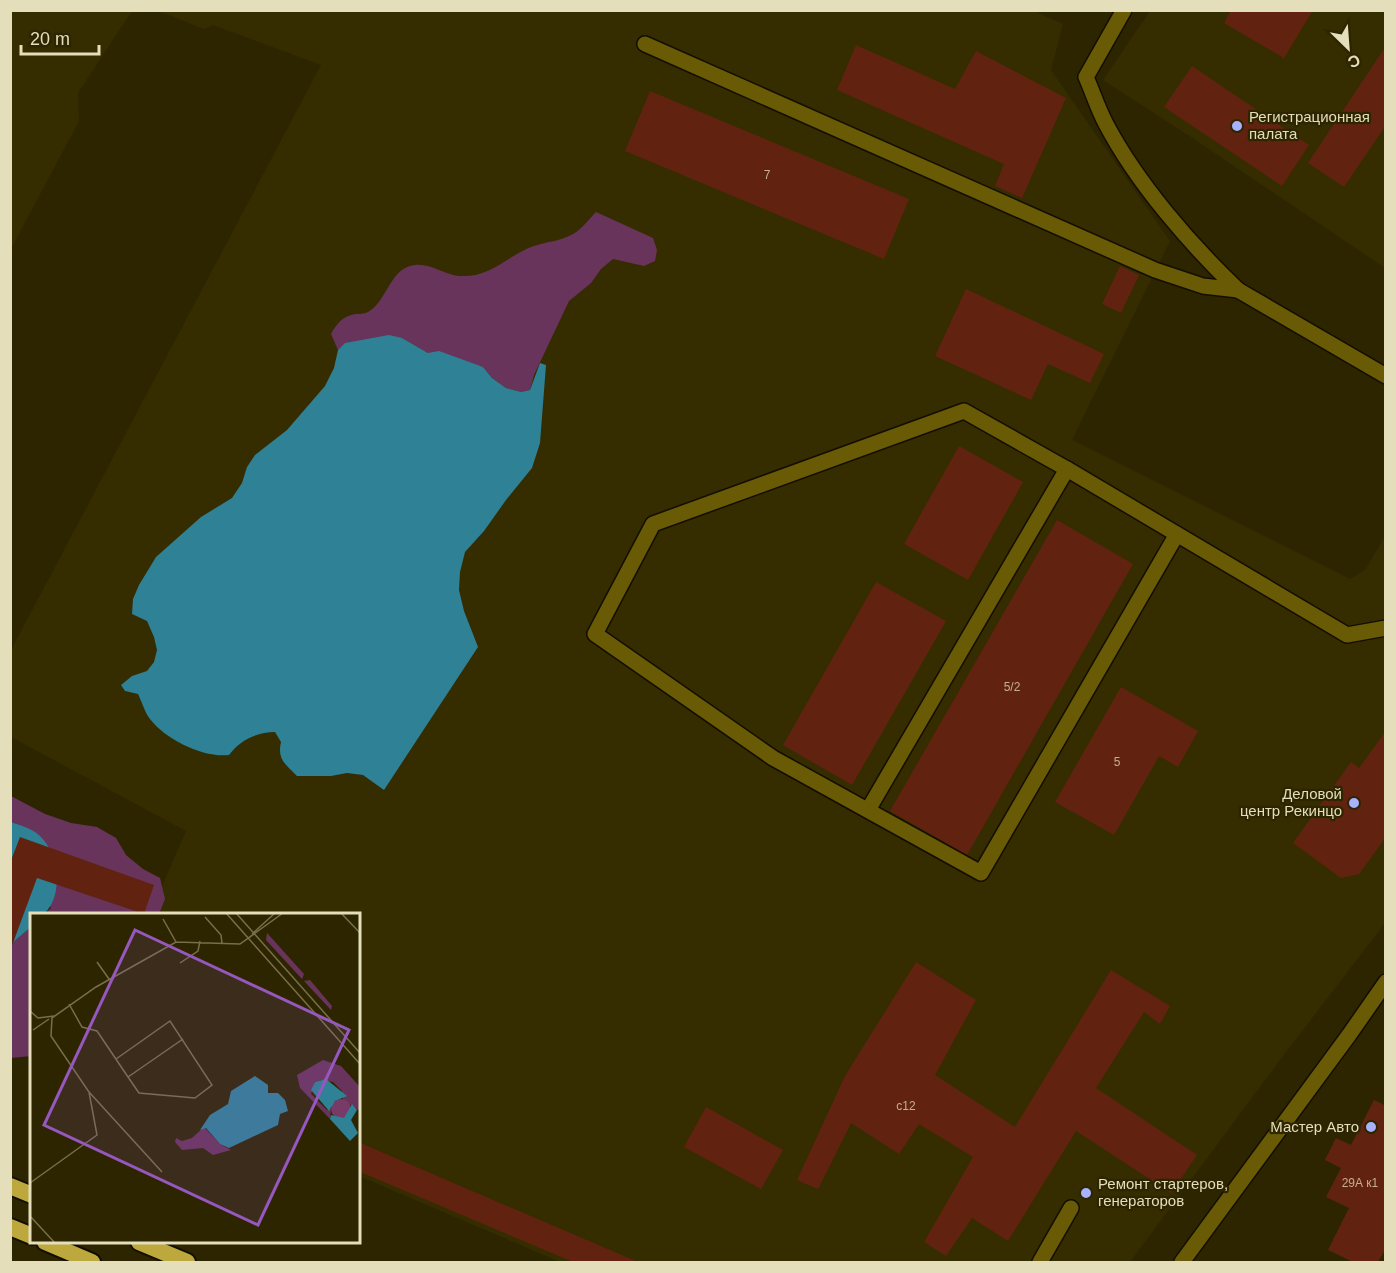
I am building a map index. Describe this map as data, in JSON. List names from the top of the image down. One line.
{"places":["Регистрационная палата","Деловой центр Рекинцо","Мастер Авто","Ремонт стартеров, генераторов"],"house_numbers":["7","5/2","5","с12","29А к1"],"scale_bar":"20 m","north":"bottom right"}
